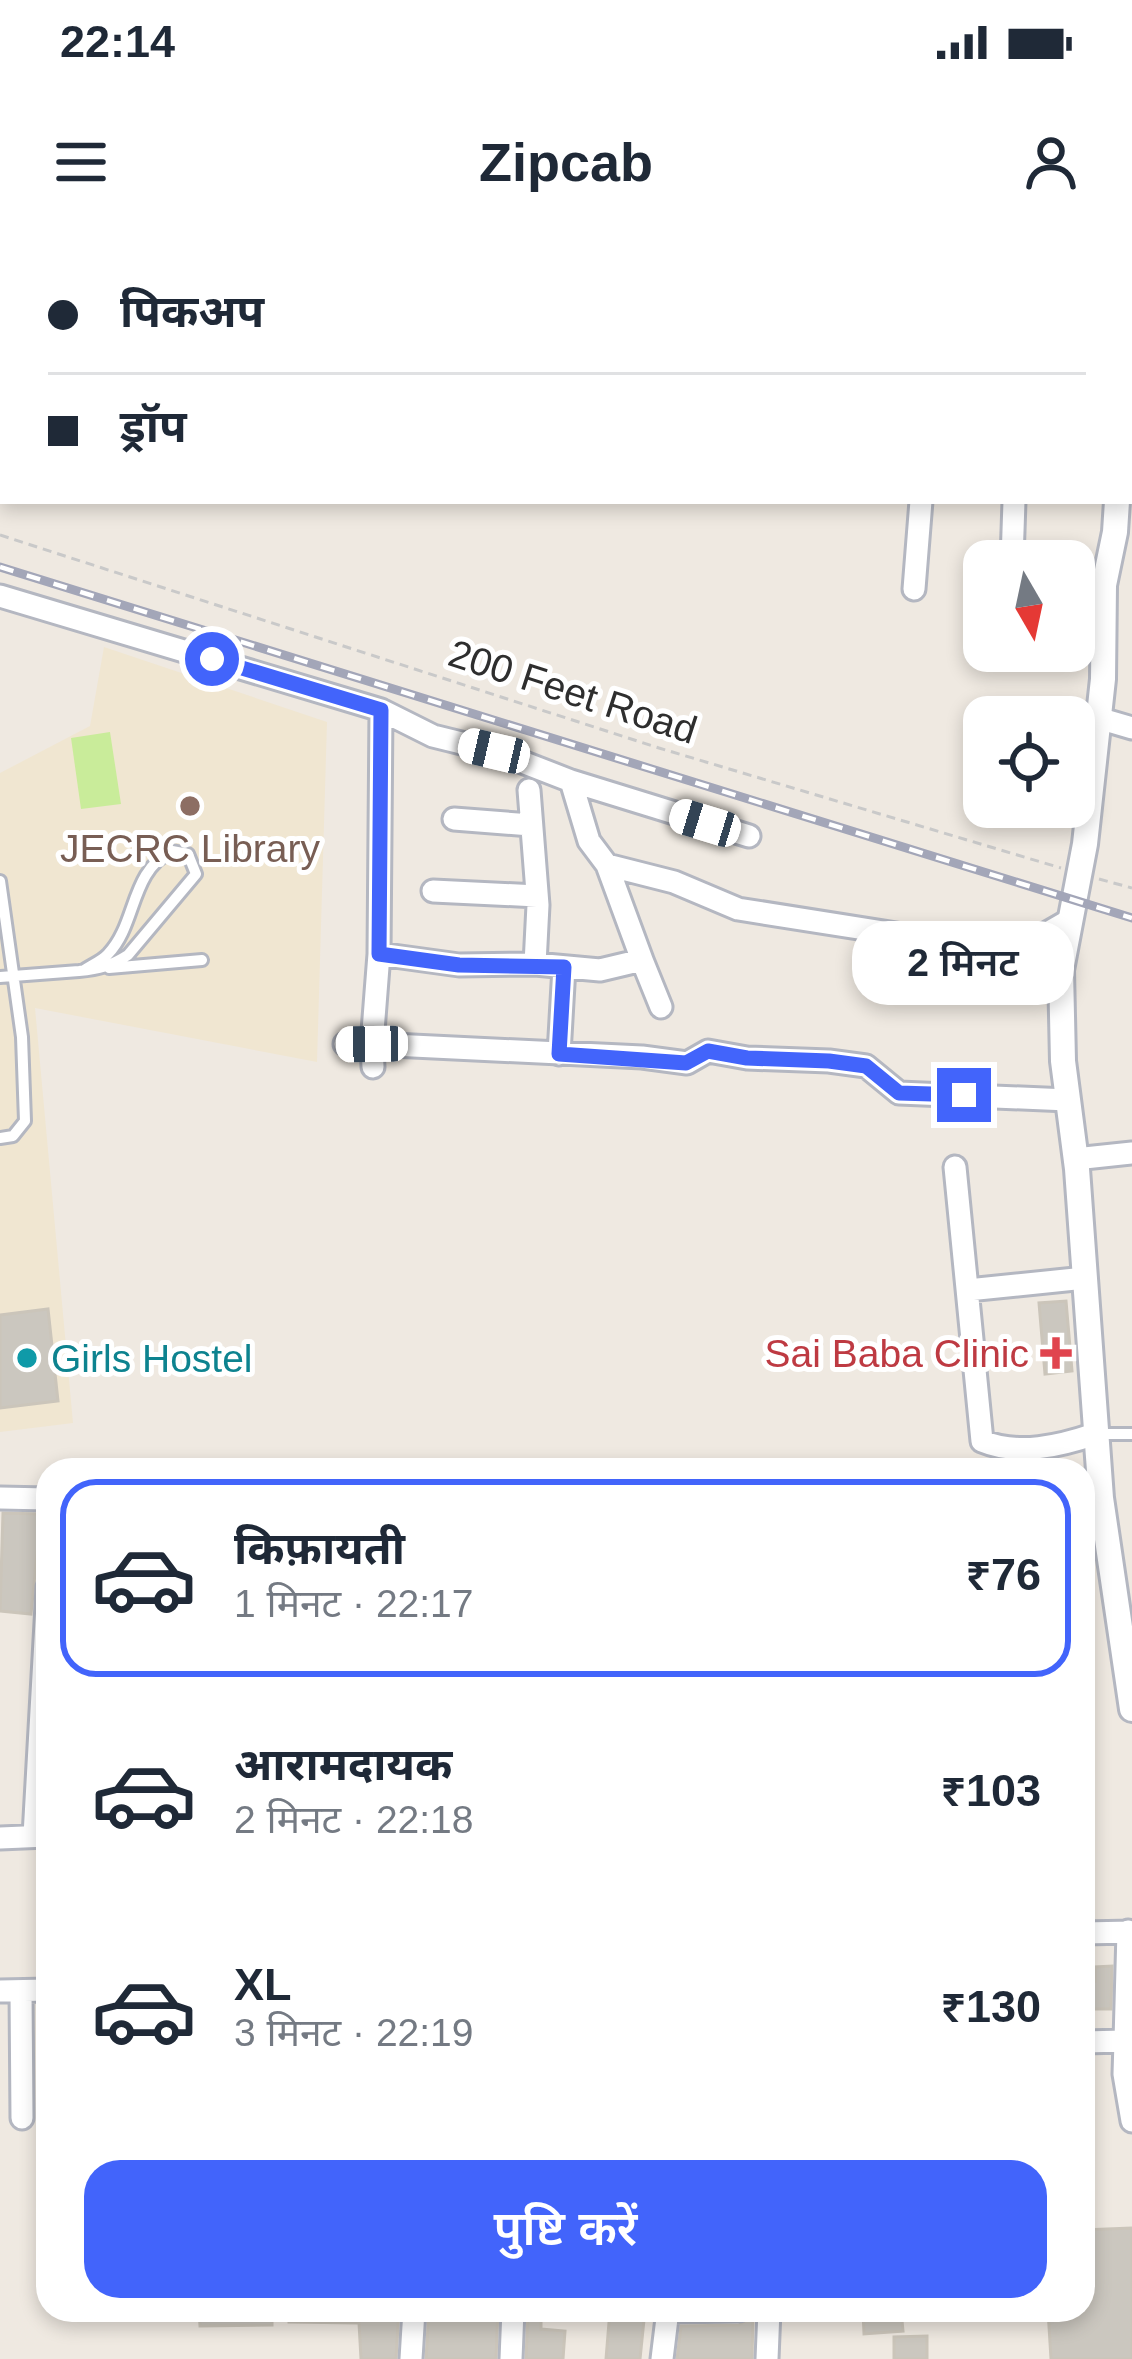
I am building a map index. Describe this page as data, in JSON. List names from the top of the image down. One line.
{"streets":{"path":["200 Feet Road"]},"places":{"other":["JECRC Library","Girls Hostel"],"health":["Sai Baba Clinic"]},"north":"bottom","page":{"status":"22:14","header":"Zipcab","banner":["पिकअप","ड्रॉप"],"bubble":"2 मिनट","list":[{"name":"किफ़ायती","note":"1 मिनट · 22:17","value":"₹76"},{"name":"आरामदायक","note":"2 मिनट · 22:18","value":"₹103"},{"name":"XL","note":"3 मिनट · 22:19","value":"₹130"}],"buttons":"पुष्टि करें"}}
